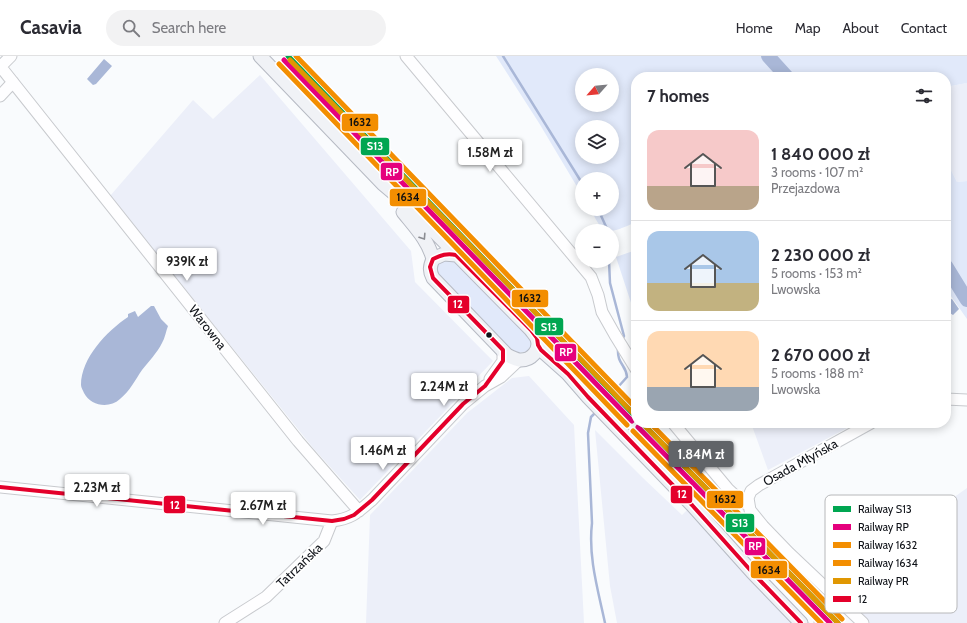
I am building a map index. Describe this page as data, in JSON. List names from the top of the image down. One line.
{"streets":{"street":["Warowna","Osada Młyńska","Tatrzańska"]},"lines":["rail line S13","rail line 1632","rail line RP","rail line PR","rail line 1634","transit line 12"],"legend":["Railway S13","Railway RP","Railway 1632","Railway 1634","Railway PR","12"],"north":"bottom left","page":{"header":"Casavia","search":"Search here","nav":["Home","Map","About","Contact"],"map_buttons":["+","−"],"heading":"7 homes","list":[{"name":"1 840 000 zł","note":"3 rooms · 107 m² · Przejazdowa"},{"name":"2 230 000 zł","note":"5 rooms · 153 m² · Lwowska"},{"name":"2 670 000 zł","note":"5 rooms · 188 m² · Lwowska"}],"price":["1.58M zł","939K zł","2.24M zł","1.46M zł","1.84M zł","2.23M zł","2.67M zł"]}}
